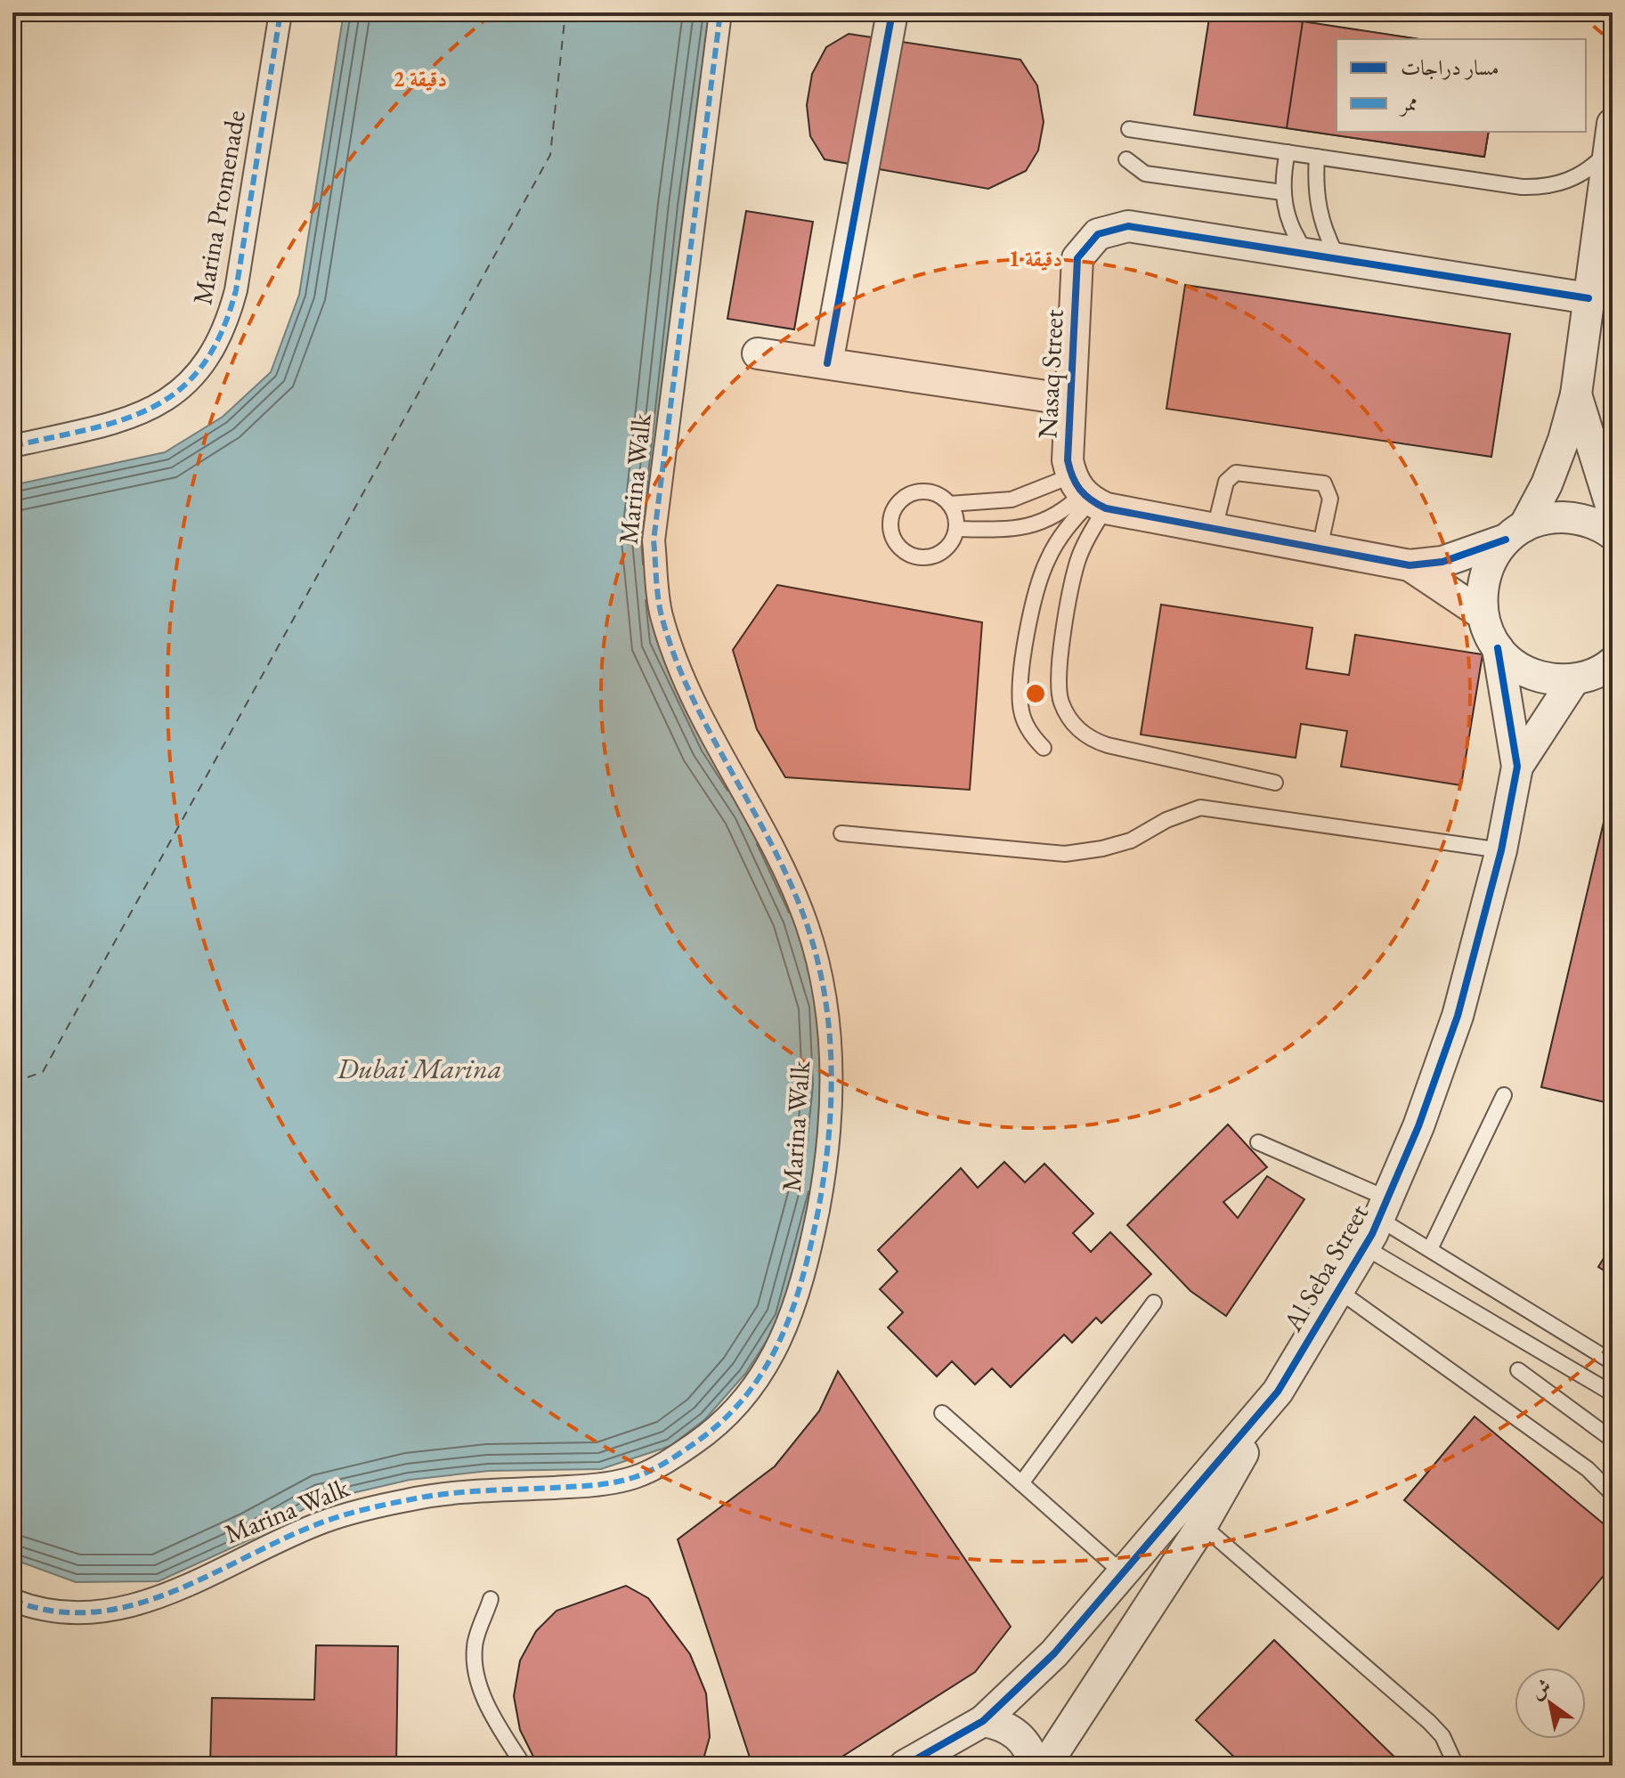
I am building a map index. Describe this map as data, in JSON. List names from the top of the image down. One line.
{"streets":{"street":["Marina Promenade","Nasaq Street","Marina Walk","Al Seba Street"]},"water":["Dubai Marina"],"legend":["مسار دراجات","ممر"],"north":"top left","rings":["2 دقيقة","1 دقيقة"]}
